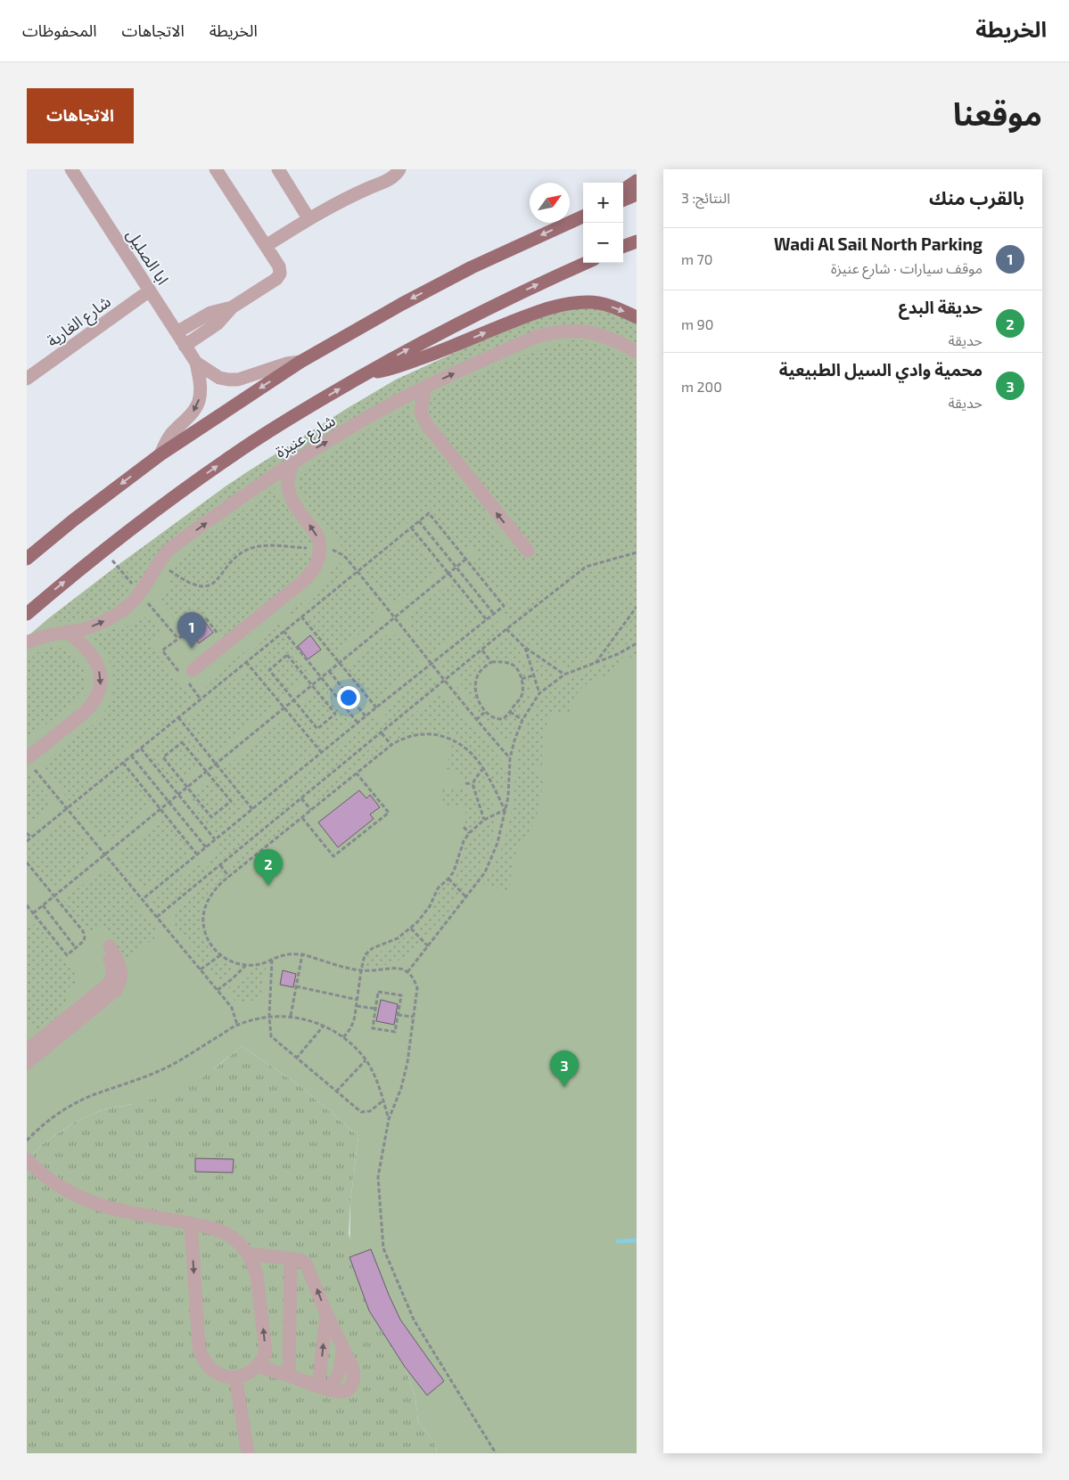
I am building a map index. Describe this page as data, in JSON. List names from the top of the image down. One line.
{"streets":{"main road":["شارع عنيزة"],"street":["ابا الصليل","شارع الغارية"]},"crossings":[["ابا الصليل","شارع الغارية"]],"north":"top right","page":{"header":"الخريطة","nav":["الخريطة","الاتجاهات","المحفوظات"],"title":"موقعنا","buttons":"الاتجاهات","heading":["بالقرب منك","النتائج: 3"],"map_buttons":["+","−"],"list":[{"mark":"1","name":"Wadi Al Sail North Parking","note":"موقف سيارات · شارع عنيزة","value":"70 m"},{"mark":"2","name":"حديقة البدع","note":"حديقة","value":"90 m"},{"mark":"3","name":"محمية وادي السيل الطبيعية","note":"حديقة","value":"200 m"}],"pins":["1","2","3"]}}
